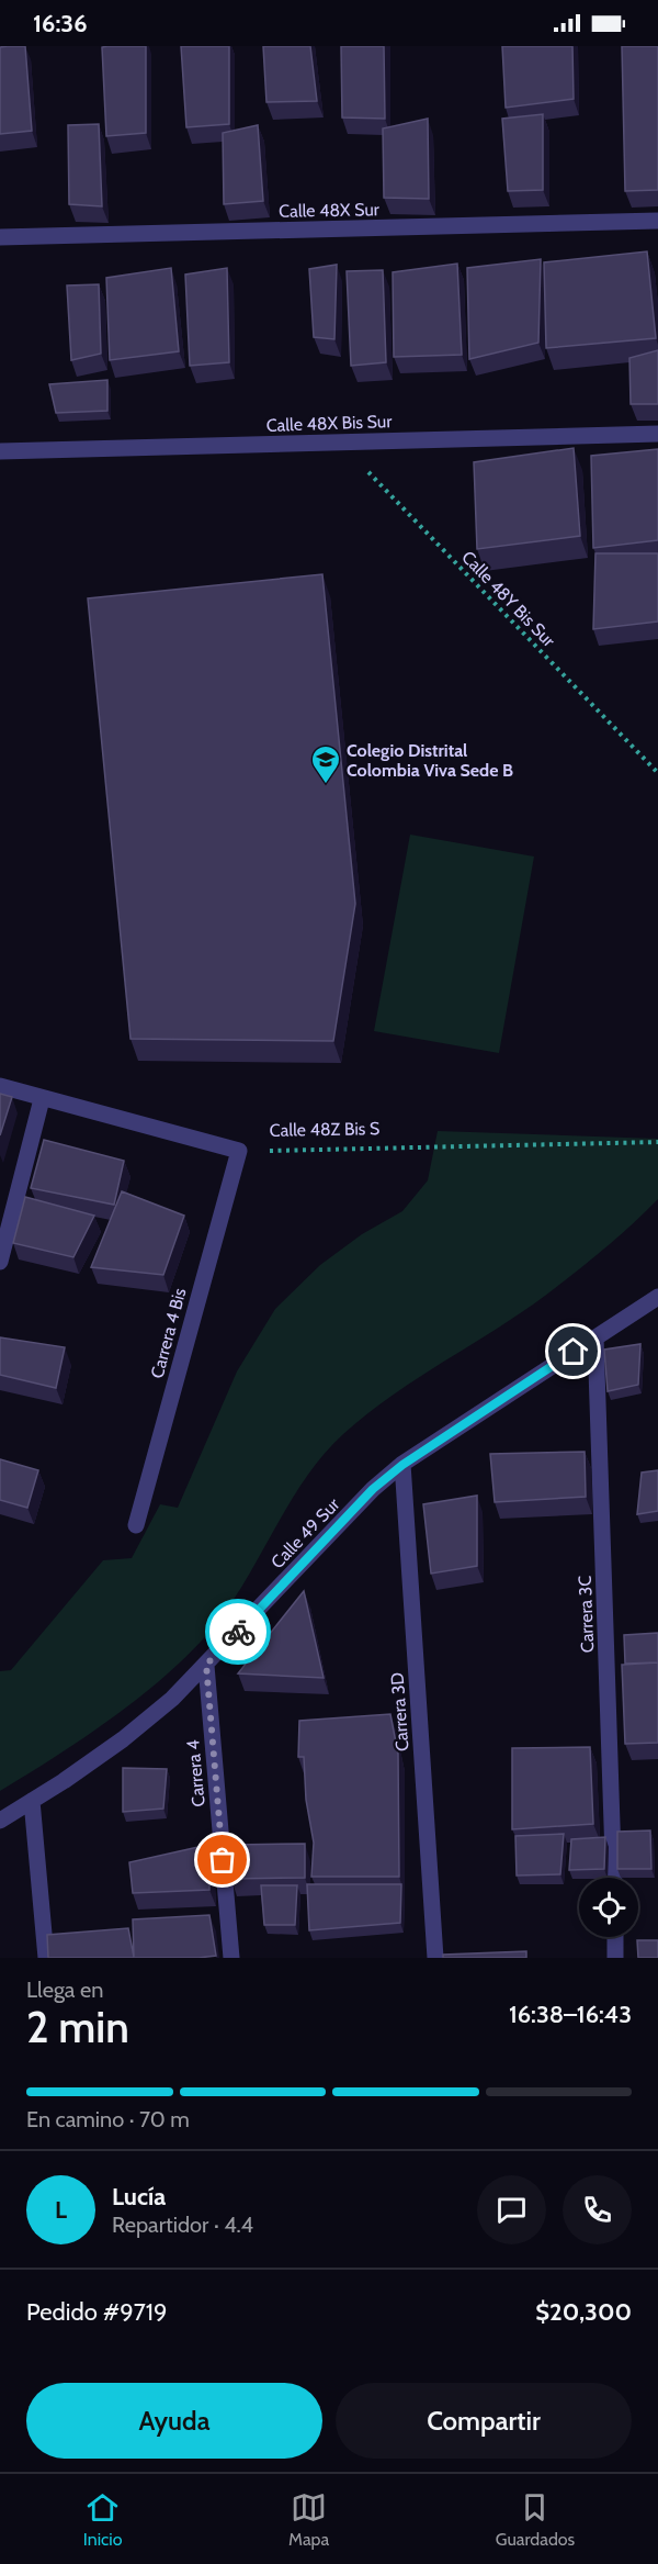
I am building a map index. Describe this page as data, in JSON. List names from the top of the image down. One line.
{"streets":{"street":["Calle 48X Sur","Calle 48X Bis Sur","Carrera 4 Bis","Calle 49 Sur","Carrera 3C","Carrera 3D","Carrera 4"],"path":["Calle 48Y Bis Sur","Calle 48Z Bis S"]},"crossings":[["Calle 48X Bis Sur","Calle 48Y Bis Sur"],["Calle 48Z Bis S","Carrera 4 Bis"],["Calle 49 Sur","Carrera 3C"],["Calle 49 Sur","Carrera 3D"],["Calle 49 Sur","Carrera 4"]],"places":{"school or university":["Colegio Distrital Colombia Viva Sede B"]},"page":{"status":"16:36","heading":["2 min","Llega en","16:38–16:43"],"panel":["Lucía","Repartidor · 4.4","Pedido #9719","$20,300"],"bar":"En camino · 70 m","round":"L","buttons":["Ayuda","Compartir"],"tabs":["Inicio","Mapa","Guardados"]}}
